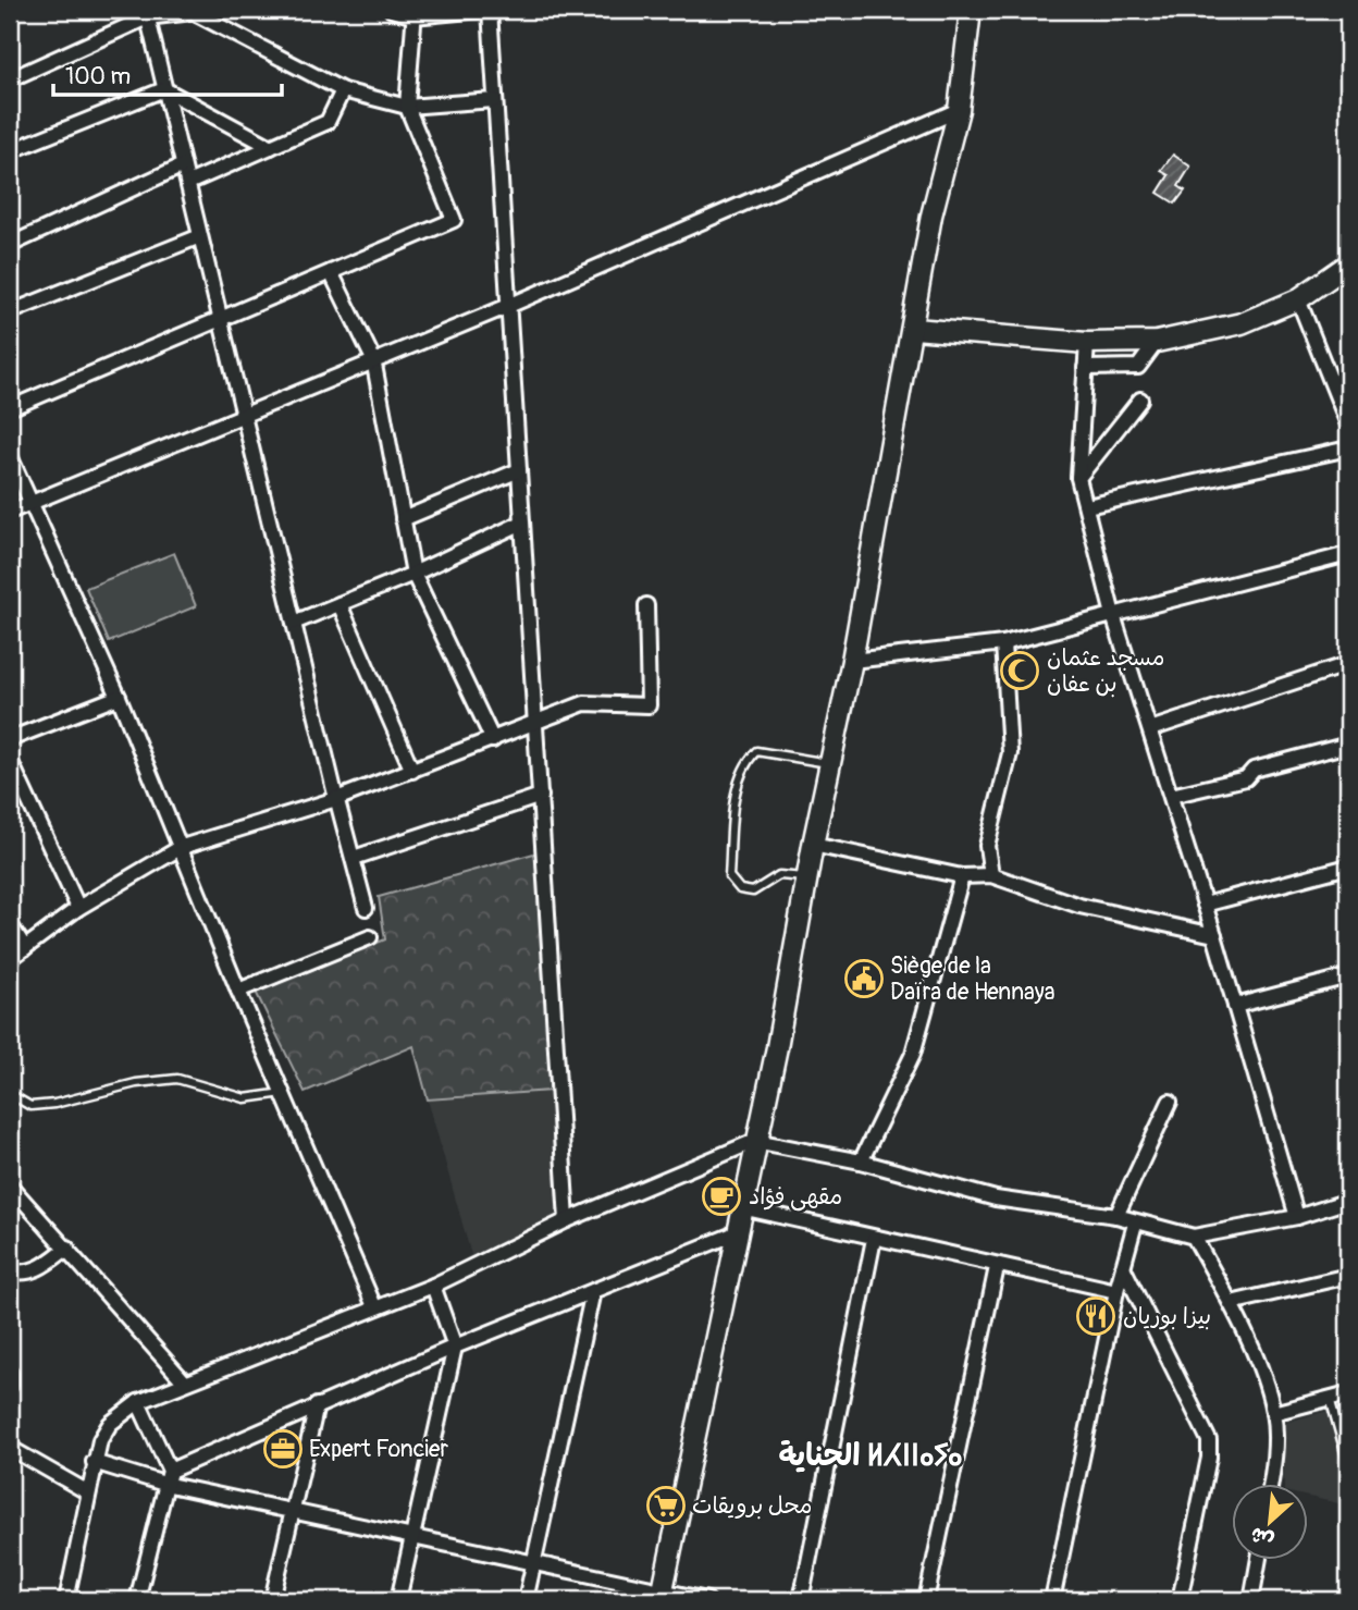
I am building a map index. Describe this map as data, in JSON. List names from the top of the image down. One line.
{"districts":["الحناية ⵍⵃⵏⵏⴰⵢⴰ"],"places":{"mosque":["مسجد عثمان بن عفان"],"public building":["Siège de la Daïra de Hennaya"],"cafe":["مقهى فؤاد"],"restaurant":["بيزا بوريان"],"office":["Expert Foncier"],"supermarket":["محل برويقات"]},"scale_bar":"100 m","north":"bottom left"}
